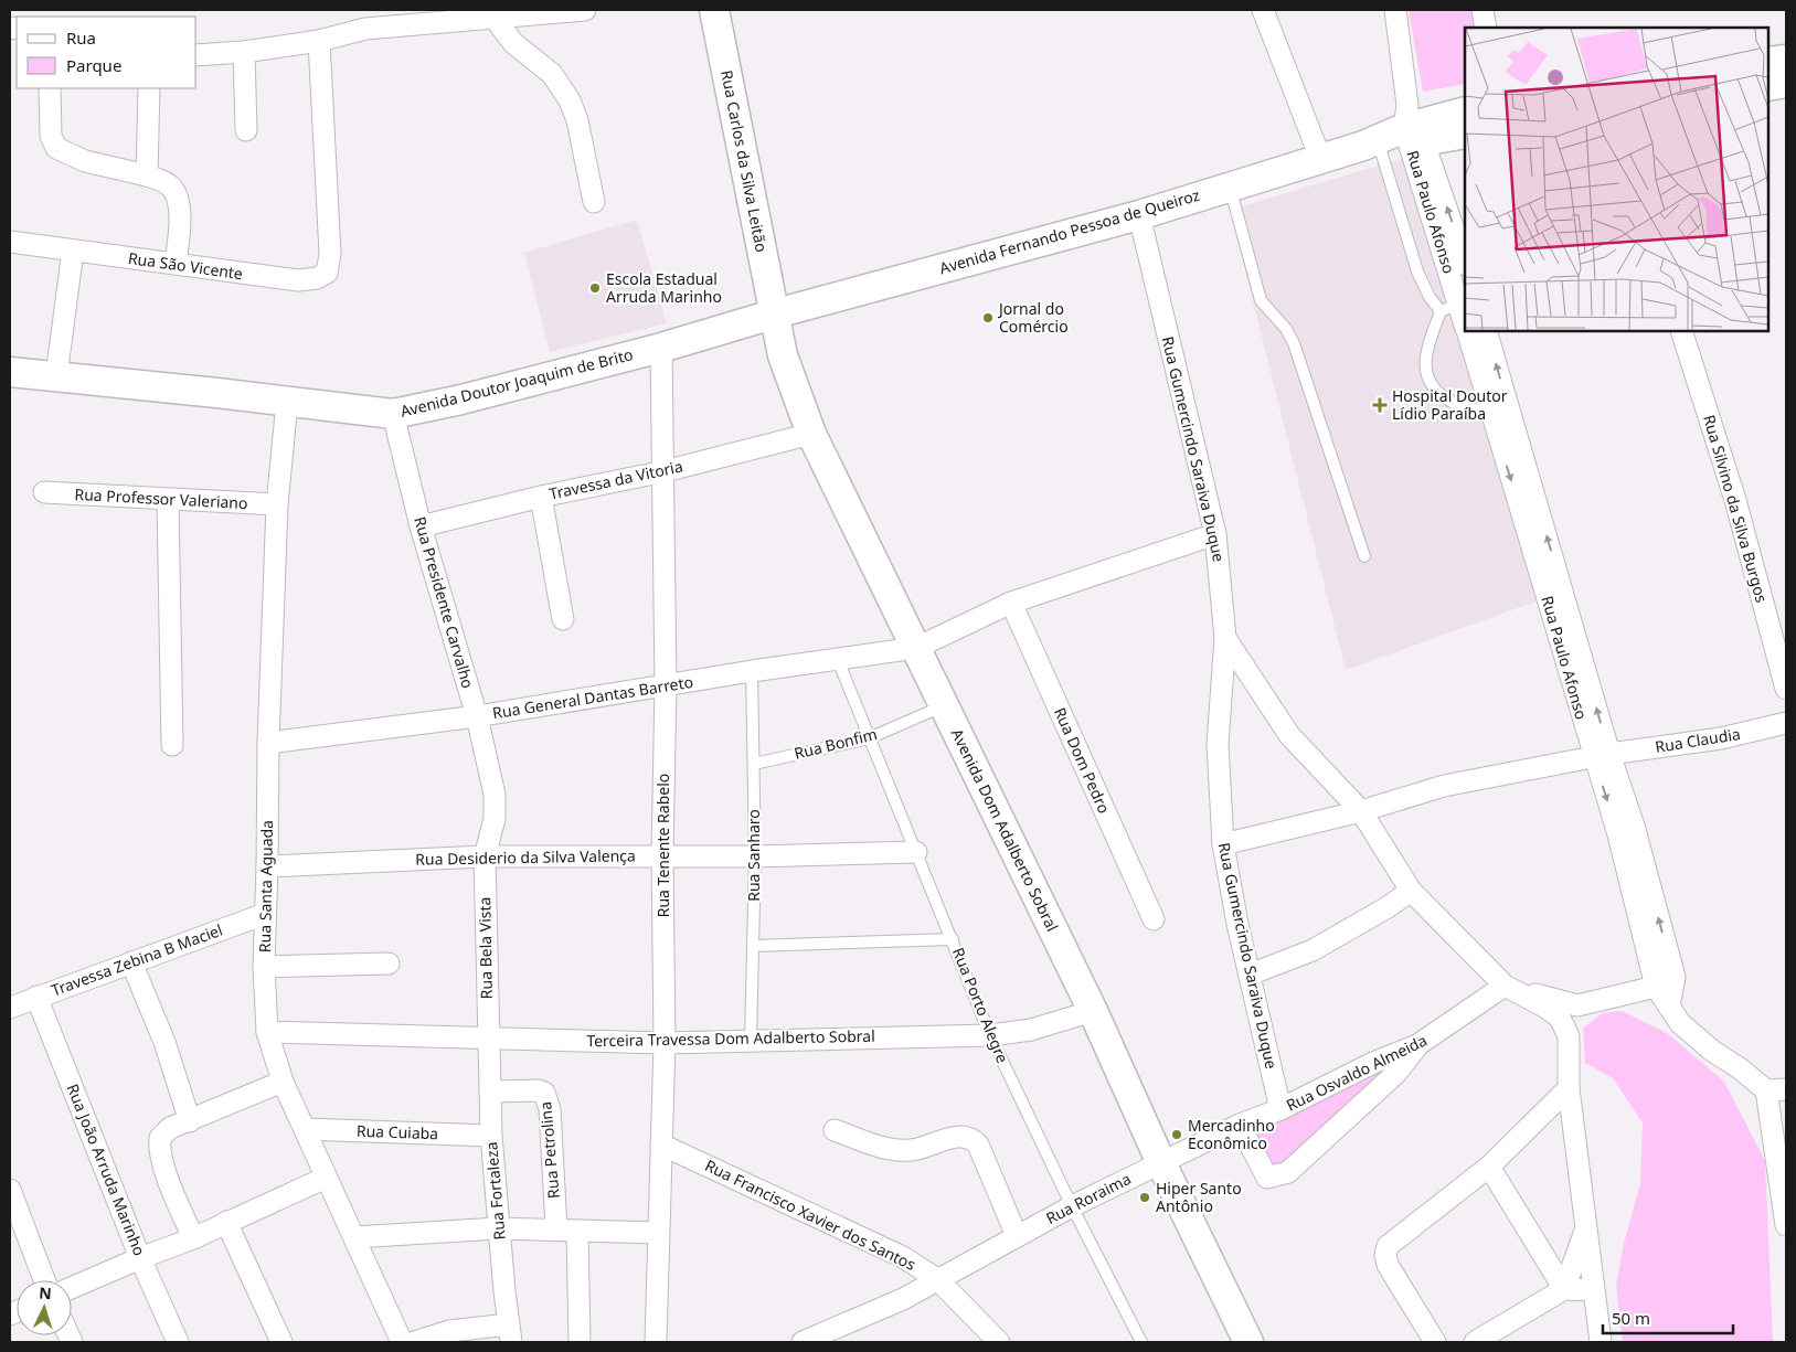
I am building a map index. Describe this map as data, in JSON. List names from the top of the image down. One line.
{"streets":{"main road":["Rua Carlos da Silva Leitão","Avenida Fernando Pessoa de Queiroz","Avenida Doutor Joaquim de Brito","Avenida Dom Adalberto Sobral"],"street":["Rua Paulo Afonso","Rua São Vicente","Rua Gumercindo Saraiva Duque","Travessa da Vitoria","Rua Professor Valeriano","Rua Silvino da Silva Burgos","Rua Presidente Carvalho","Rua General Dantas Barreto","Rua Claudia","Rua Dom Pedro","Rua Tenente Rabelo","Rua Desiderio da Silva Valença","Rua Santa Aguada","Rua Bela Vista","Travessa Zebina B Maciel","Terceira Travessa Dom Adalberto Sobral","Rua Osvaldo Almeida","Rua Cuiaba","Rua Petrolina","Rua João Arruda Marinho","Rua Fortaleza","Rua Roraima","Rua Francisco Xavier dos Santos"],"lane":["Rua Bonfim","Rua Sanharo","Rua Porto Alegre"]},"crossings":[["Rua Carlos da Silva Leitão","Avenida Fernando Pessoa de Queiroz"],["Rua Carlos da Silva Leitão","Avenida Doutor Joaquim de Brito"],["Rua Carlos da Silva Leitão","Avenida Dom Adalberto Sobral"],["Rua Paulo Afonso","Avenida Fernando Pessoa de Queiroz"],["Rua Paulo Afonso","Rua Claudia"],["Avenida Fernando Pessoa de Queiroz","Avenida Doutor Joaquim de Brito"],["Avenida Fernando Pessoa de Queiroz","Rua Gumercindo Saraiva Duque"],["Avenida Fernando Pessoa de Queiroz","Avenida Dom Adalberto Sobral"],["Avenida Doutor Joaquim de Brito","Rua Presidente Carvalho"],["Avenida Doutor Joaquim de Brito","Avenida Dom Adalberto Sobral"],["Avenida Doutor Joaquim de Brito","Rua Tenente Rabelo"],["Avenida Doutor Joaquim de Brito","Rua Santa Aguada"],["Rua Gumercindo Saraiva Duque","Rua General Dantas Barreto"],["Rua Gumercindo Saraiva Duque","Rua Claudia"],["Rua Gumercindo Saraiva Duque","Rua Osvaldo Almeida"],["Travessa da Vitoria","Rua Presidente Carvalho"],["Travessa da Vitoria","Avenida Dom Adalberto Sobral"],["Travessa da Vitoria","Rua Tenente Rabelo"],["Rua Professor Valeriano","Rua Santa Aguada"],["Rua Presidente Carvalho","Rua General Dantas Barreto"],["Rua Presidente Carvalho","Rua Desiderio da Silva Valença"],["Rua Presidente Carvalho","Rua Bela Vista"],["Rua General Dantas Barreto","Rua Dom Pedro"],["Rua General Dantas Barreto","Avenida Dom Adalberto Sobral"],["Rua General Dantas Barreto","Rua Tenente Rabelo"],["Rua General Dantas Barreto","Rua Sanharo"],["Rua General Dantas Barreto","Rua Santa Aguada"],["Rua General Dantas Barreto","Rua Porto Alegre"],["Rua Bonfim","Avenida Dom Adalberto Sobral"],["Rua Bonfim","Rua Sanharo"],["Rua Bonfim","Rua Porto Alegre"],["Avenida Dom Adalberto Sobral","Terceira Travessa Dom Adalberto Sobral"],["Avenida Dom Adalberto Sobral","Rua Osvaldo Almeida"],["Avenida Dom Adalberto Sobral","Rua Roraima"],["Rua Tenente Rabelo","Rua Desiderio da Silva Valença"],["Rua Tenente Rabelo","Terceira Travessa Dom Adalberto Sobral"],["Rua Tenente Rabelo","Rua Francisco Xavier dos Santos"],["Rua Sanharo","Rua Desiderio da Silva Valença"],["Rua Sanharo","Terceira Travessa Dom Adalberto Sobral"],["Rua Desiderio da Silva Valença","Rua Santa Aguada"],["Rua Desiderio da Silva Valença","Rua Bela Vista"],["Rua Desiderio da Silva Valença","Rua Porto Alegre"],["Rua Santa Aguada","Travessa Zebina B Maciel"],["Rua Santa Aguada","Terceira Travessa Dom Adalberto Sobral"],["Rua Santa Aguada","Rua Cuiaba"],["Rua Bela Vista","Terceira Travessa Dom Adalberto Sobral"],["Rua Bela Vista","Rua Fortaleza"],["Travessa Zebina B Maciel","Rua João Arruda Marinho"],["Rua Porto Alegre","Terceira Travessa Dom Adalberto Sobral"],["Rua Porto Alegre","Rua Roraima"],["Terceira Travessa Dom Adalberto Sobral","Rua Fortaleza"],["Rua Osvaldo Almeida","Rua Roraima"],["Rua Cuiaba","Rua Fortaleza"],["Rua Petrolina","Rua Fortaleza"],["Rua Roraima","Rua Francisco Xavier dos Santos"]],"places":{"other":["Escola Estadual Arruda Marinho","Jornal do Comércio","Mercadinho Econômico","Hiper Santo Antônio"],"health":["Hospital Doutor Lídio Paraíba"]},"legend":["Rua","Parque"],"scale_bar":"50 m","north":"top"}
